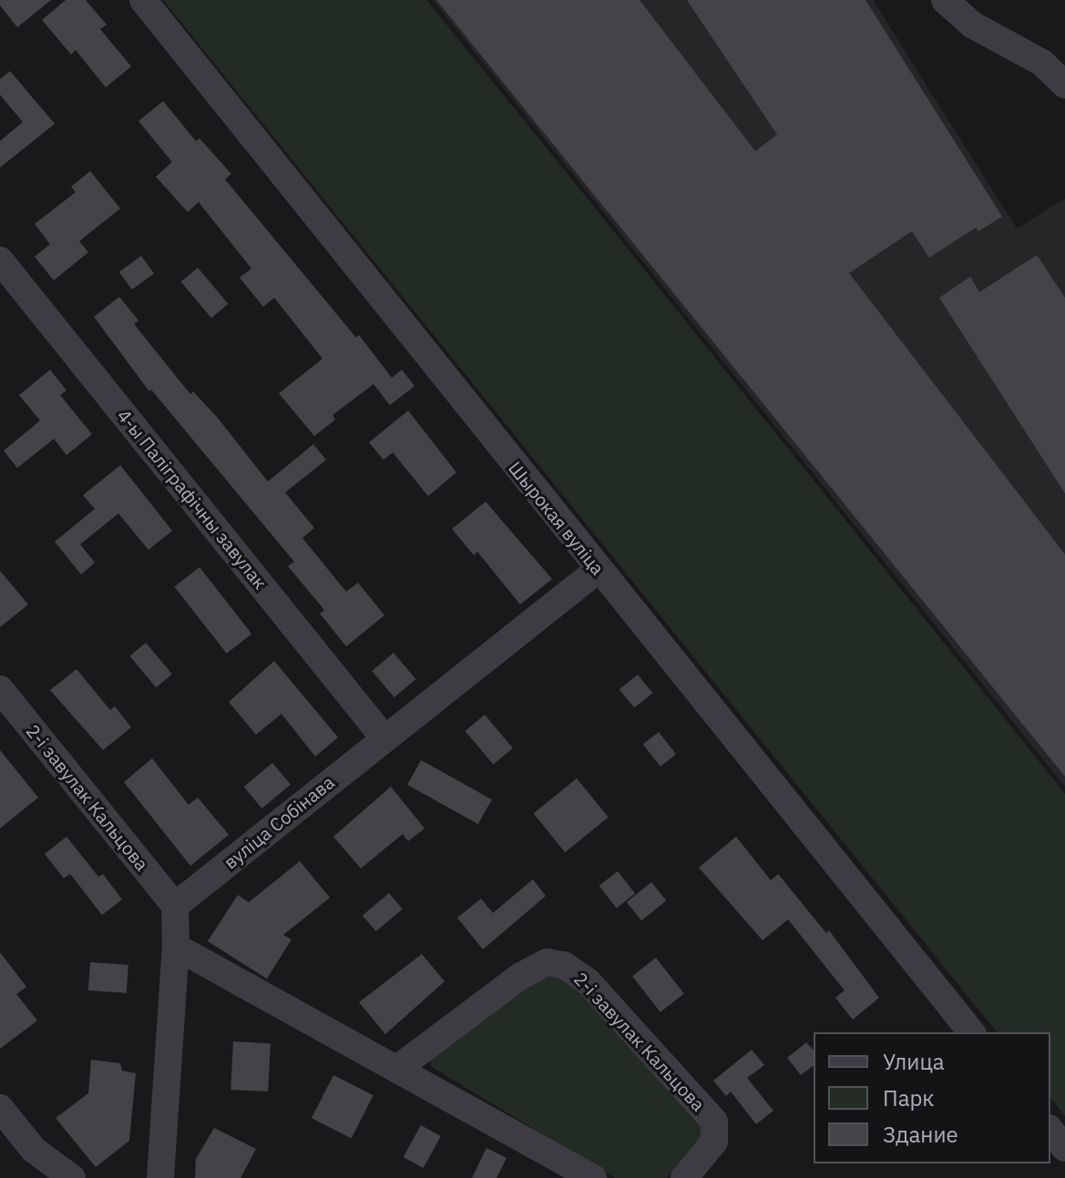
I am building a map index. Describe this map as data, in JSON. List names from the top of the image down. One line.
{"streets":{"street":["4-ы Паліграфічны завулак","Шырокая вуліца","2-і завулак Кальцова","вуліца Собінава"]},"crossings":[["4-ы Паліграфічны завулак","вуліца Собінава"],["Шырокая вуліца","вуліца Собінава"],["2-і завулак Кальцова","вуліца Собінава"]],"legend":["Улица","Парк","Здание"]}
